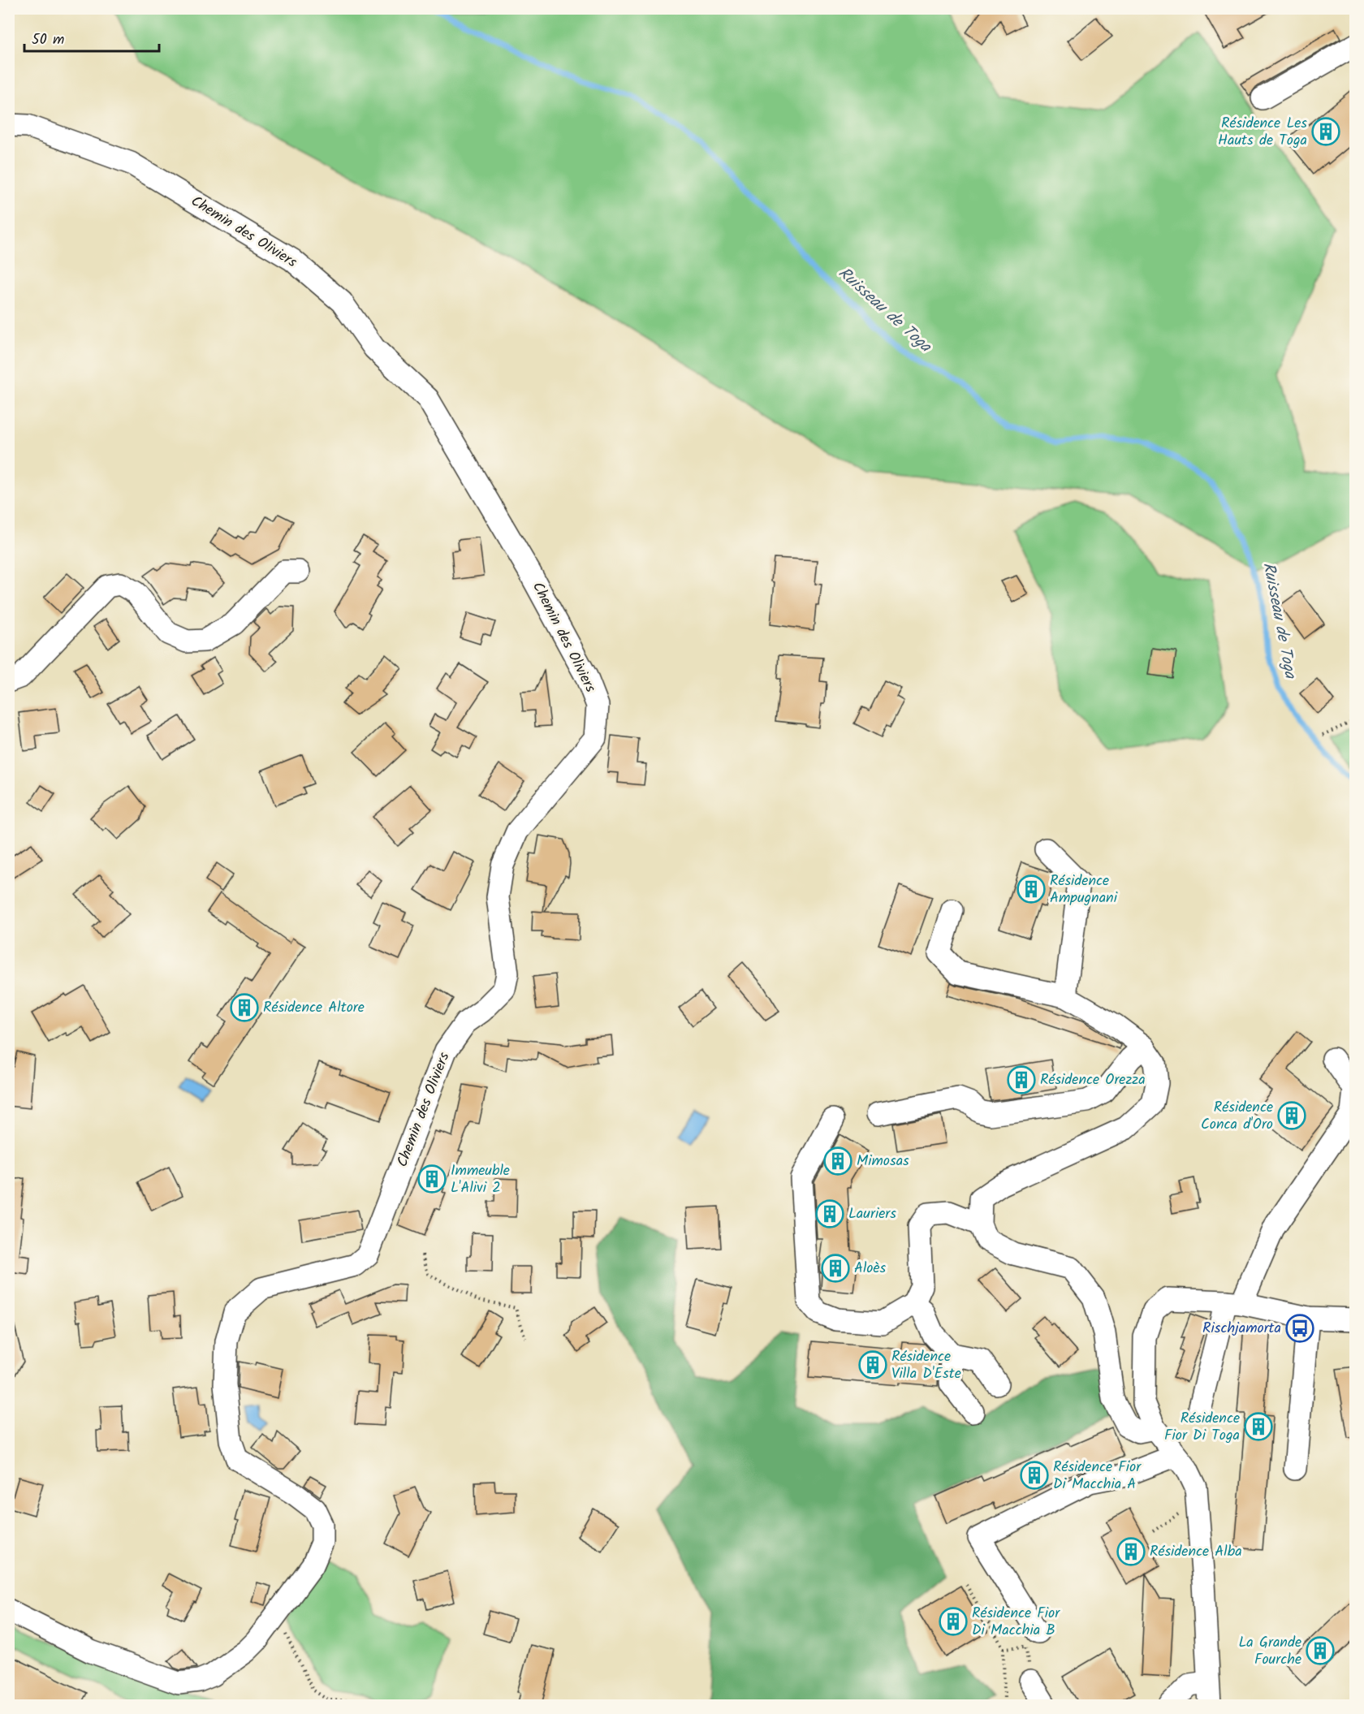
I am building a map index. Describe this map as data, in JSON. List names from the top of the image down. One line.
{"streets":{"street":["Chemin des Oliviers"]},"water":["Ruisseau de Toga"],"places":{"building":["Résidence Les Hauts de Toga","Résidence Ampugnani","Résidence Altore","Résidence Orezza","Résidence Conca d'Oro","Mimosas","Immeuble L'Alivi 2","Lauriers","Aloès","Résidence Villa D'Este","Résidence Fior Di Toga","Résidence Fior Di Macchia A","Résidence Alba","Résidence Fior Di Macchia B","La Grande Fourche"],"bus stop":["Rischjamorta"]},"scale_bar":"50 m"}
